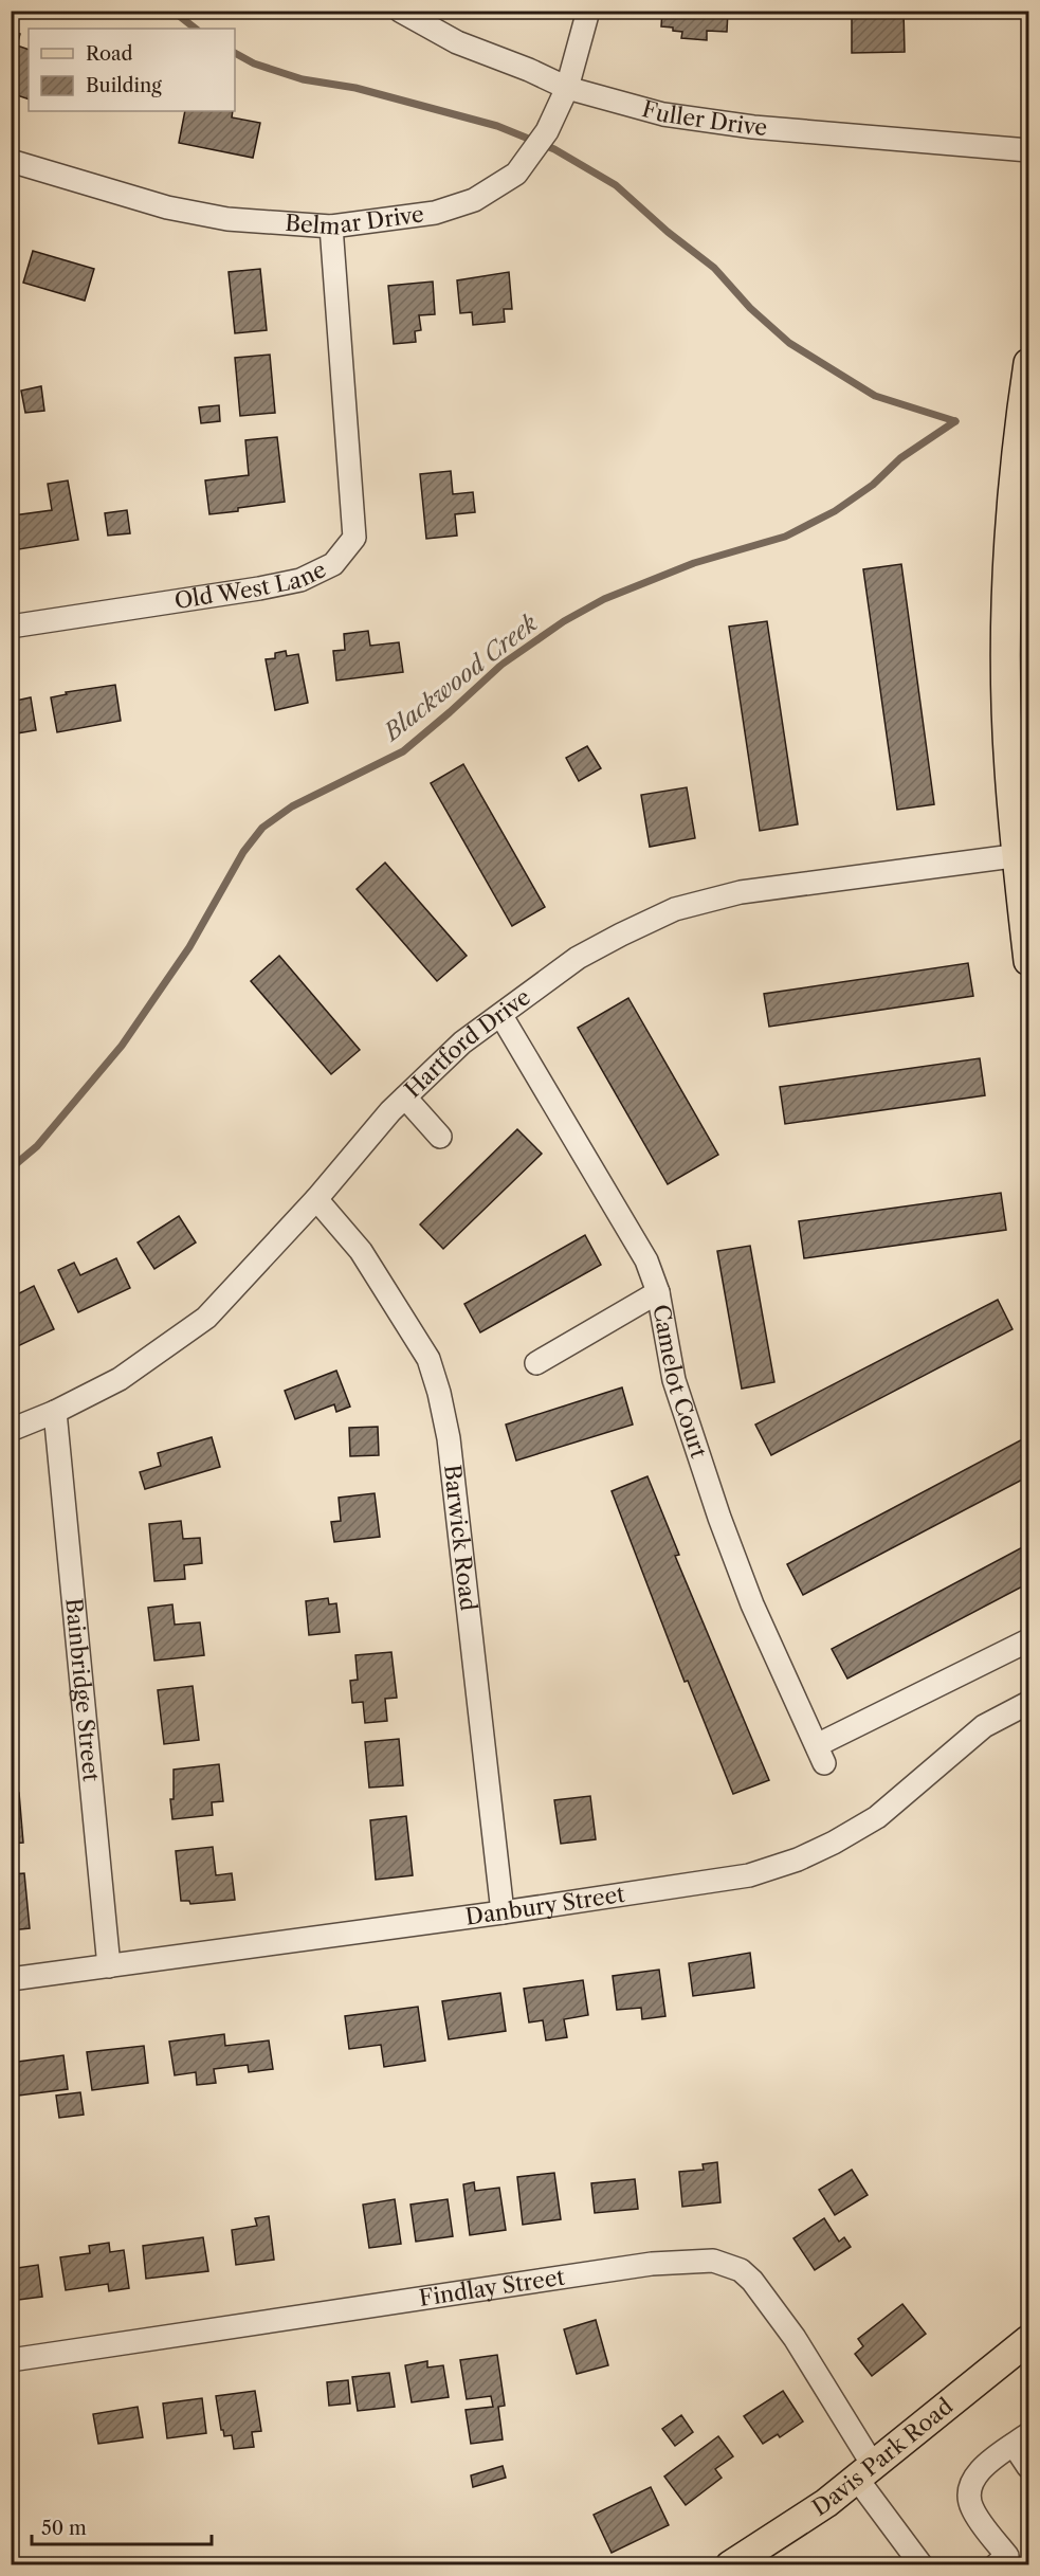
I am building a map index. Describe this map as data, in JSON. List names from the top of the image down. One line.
{"streets":{"main road":["Davis Park Road"],"street":["Fuller Drive","Belmar Drive","Old West Lane","Hartford Drive","Camelot Court","Barwick Road","Bainbridge Street","Danbury Street","Findlay Street"]},"crossings":[["Fuller Drive","Belmar Drive"],["Belmar Drive","Old West Lane"],["Hartford Drive","Camelot Court"],["Hartford Drive","Barwick Road"],["Hartford Drive","Bainbridge Street"],["Barwick Road","Danbury Street"],["Bainbridge Street","Danbury Street"],["Findlay Street","Davis Park Road"]],"water":["Blackwood Creek"],"legend":["Road","Building"],"scale_bar":"50 m"}
